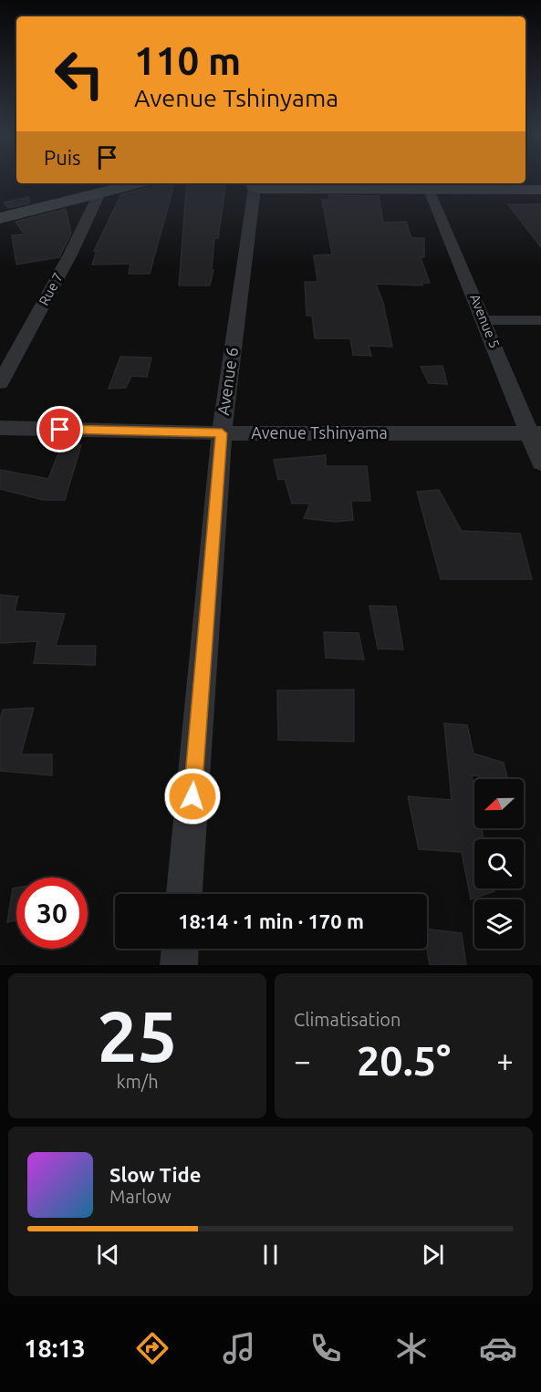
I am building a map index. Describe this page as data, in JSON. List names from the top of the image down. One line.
{"streets":{"street":["Rue 7","Avenue 5","Avenue 6","Avenue Tshinyama"]},"crossings":[["Avenue 5","Avenue Tshinyama"],["Avenue 6","Avenue Tshinyama"]],"north":"left","page":{"turn":["110 m","Avenue Tshinyama"],"then":"Puis","limit":"30","trip":"18:14 · 1 min · 170 m","tile":[["25","km/h"],"Climatisation"],"heat":["−","20.5°","+"],"song":["Slow Tide","Marlow"],"tabs":"18:13"}}
